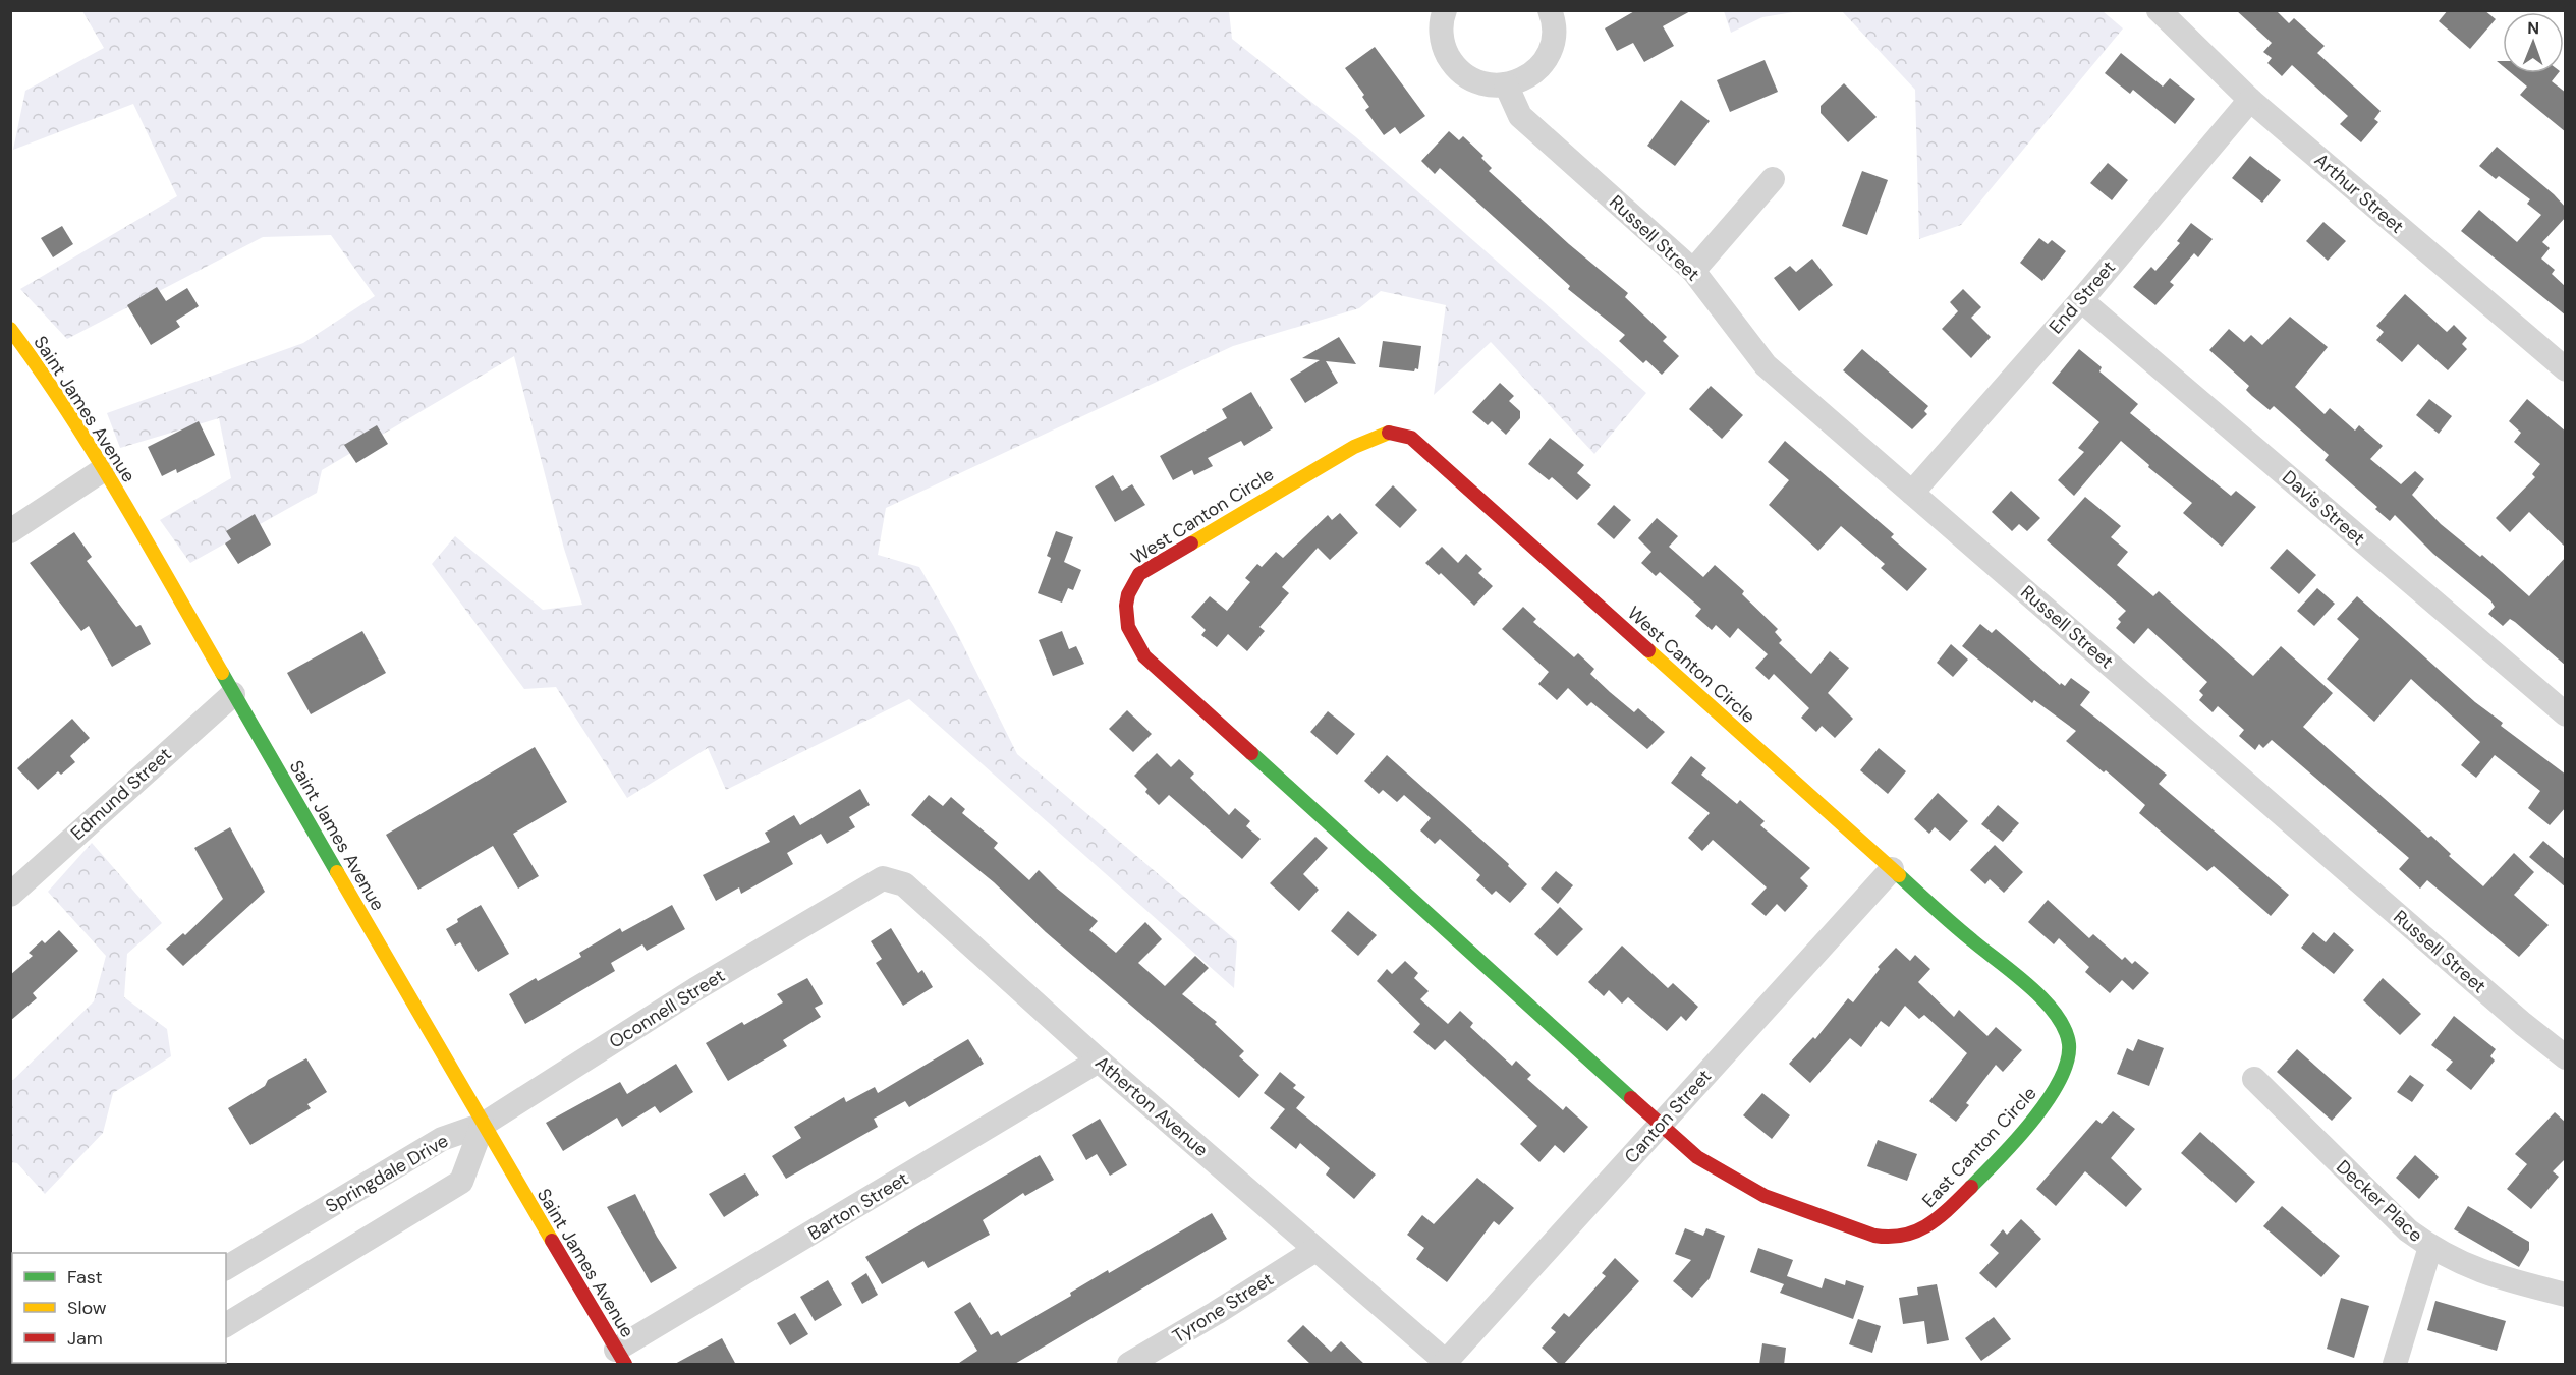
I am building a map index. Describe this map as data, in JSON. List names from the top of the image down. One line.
{"streets":{"street":["Arthur Street","Russell Street","End Street","Saint James Avenue","Davis Street","West Canton Circle","Edmund Street","Oconnell Street","Atherton Avenue","Canton Street","East Canton Circle","Springdale Drive","Decker Place","Barton Street","Tyrone Street"]},"crossings":[["Arthur Street","End Street"],["Russell Street","End Street"],["End Street","Davis Street"],["Saint James Avenue","Edmund Street"],["Saint James Avenue","Oconnell Street"],["Saint James Avenue","Springdale Drive"],["Saint James Avenue","Barton Street"],["West Canton Circle","Canton Street"],["West Canton Circle","East Canton Circle"],["Oconnell Street","Atherton Avenue"],["Oconnell Street","Springdale Drive"],["Atherton Avenue","Canton Street"],["Atherton Avenue","Barton Street"],["Atherton Avenue","Tyrone Street"],["Canton Street","East Canton Circle"]],"legend":["Fast","Slow","Jam"],"north":"top"}
